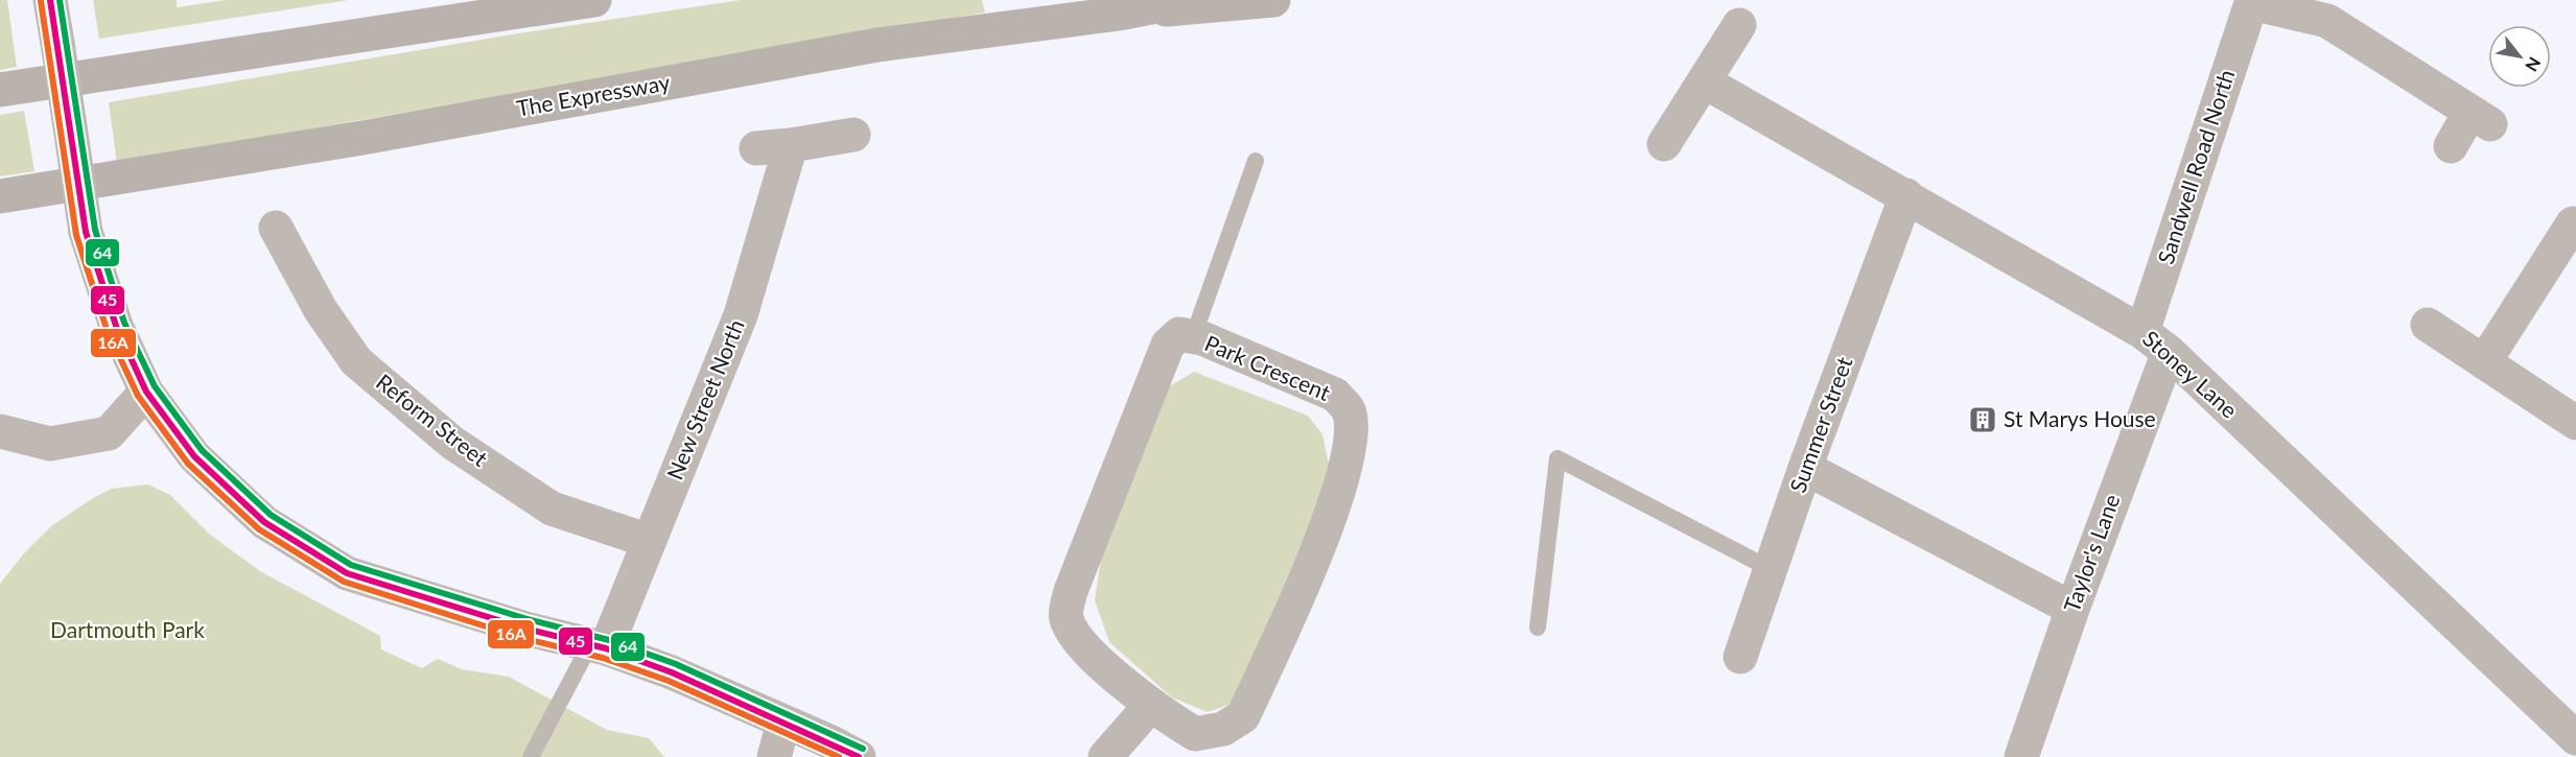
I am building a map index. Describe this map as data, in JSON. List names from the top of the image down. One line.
{"streets":{"highway":["The Expressway"],"street":["Sandwell Road North","Park Crescent","Stoney Lane","New Street North","Reform Street","Summer Street","Taylor's Lane"]},"crossings":[["Sandwell Road North","Stoney Lane"],["Sandwell Road North","Taylor's Lane"],["Stoney Lane","Summer Street"],["Stoney Lane","Taylor's Lane"],["New Street North","Reform Street"]],"parks":["Dartmouth Park"],"places":{"building":["St Marys House"]},"lines":["transit line 45","transit line 64","transit line 16A"],"north":"bottom right"}
